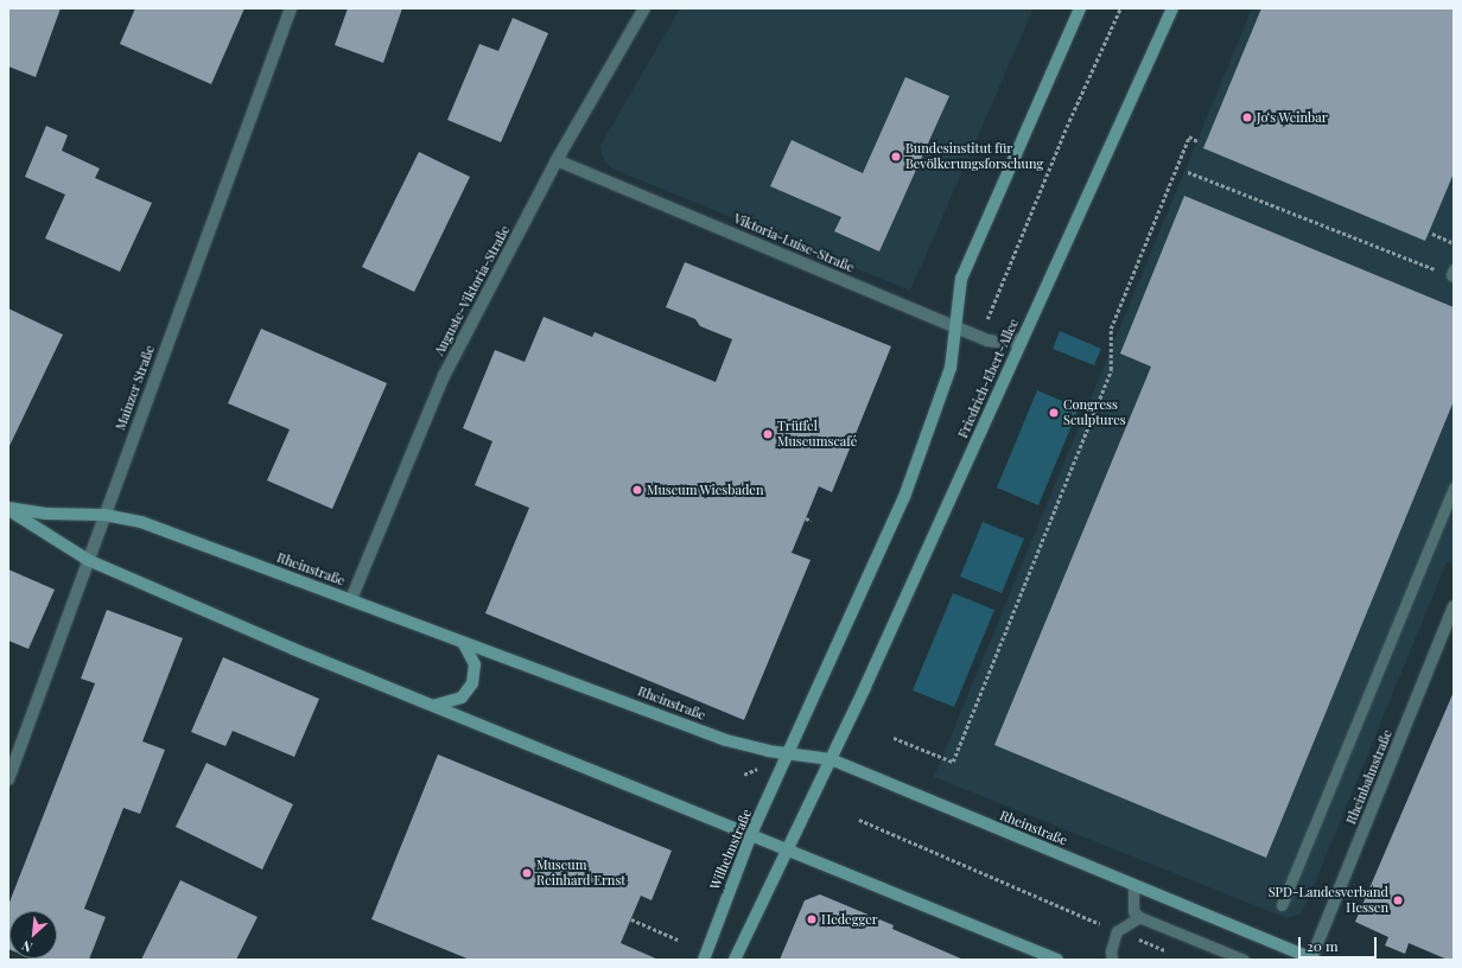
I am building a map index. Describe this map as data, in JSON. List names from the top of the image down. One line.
{"streets":{"main road":["Friedrich-Ebert-Allee","Rheinstraße","Wilhelmstraße"],"street":["Viktoria-Luise-Straße","Auguste-Viktoria-Straße","Mainzer Straße","Rheinbahnstraße"]},"crossings":[["Viktoria-Luise-Straße","Auguste-Viktoria-Straße"],["Viktoria-Luise-Straße","Friedrich-Ebert-Allee"],["Auguste-Viktoria-Straße","Rheinstraße"],["Friedrich-Ebert-Allee","Rheinstraße"],["Mainzer Straße","Rheinstraße"],["Rheinstraße","Rheinbahnstraße"],["Rheinstraße","Wilhelmstraße"]],"places":["Jo‘s Weinbar","Bundesinstitut für Bevölkerungsforschung","Congress Sculptures","Trüffel Museumscafé","Museum Wiesbaden","Museum Reinhard Ernst","SPD-Landesverband Hessen","Hedegger"],"scale_bar":"20 m","north":"bottom left"}
